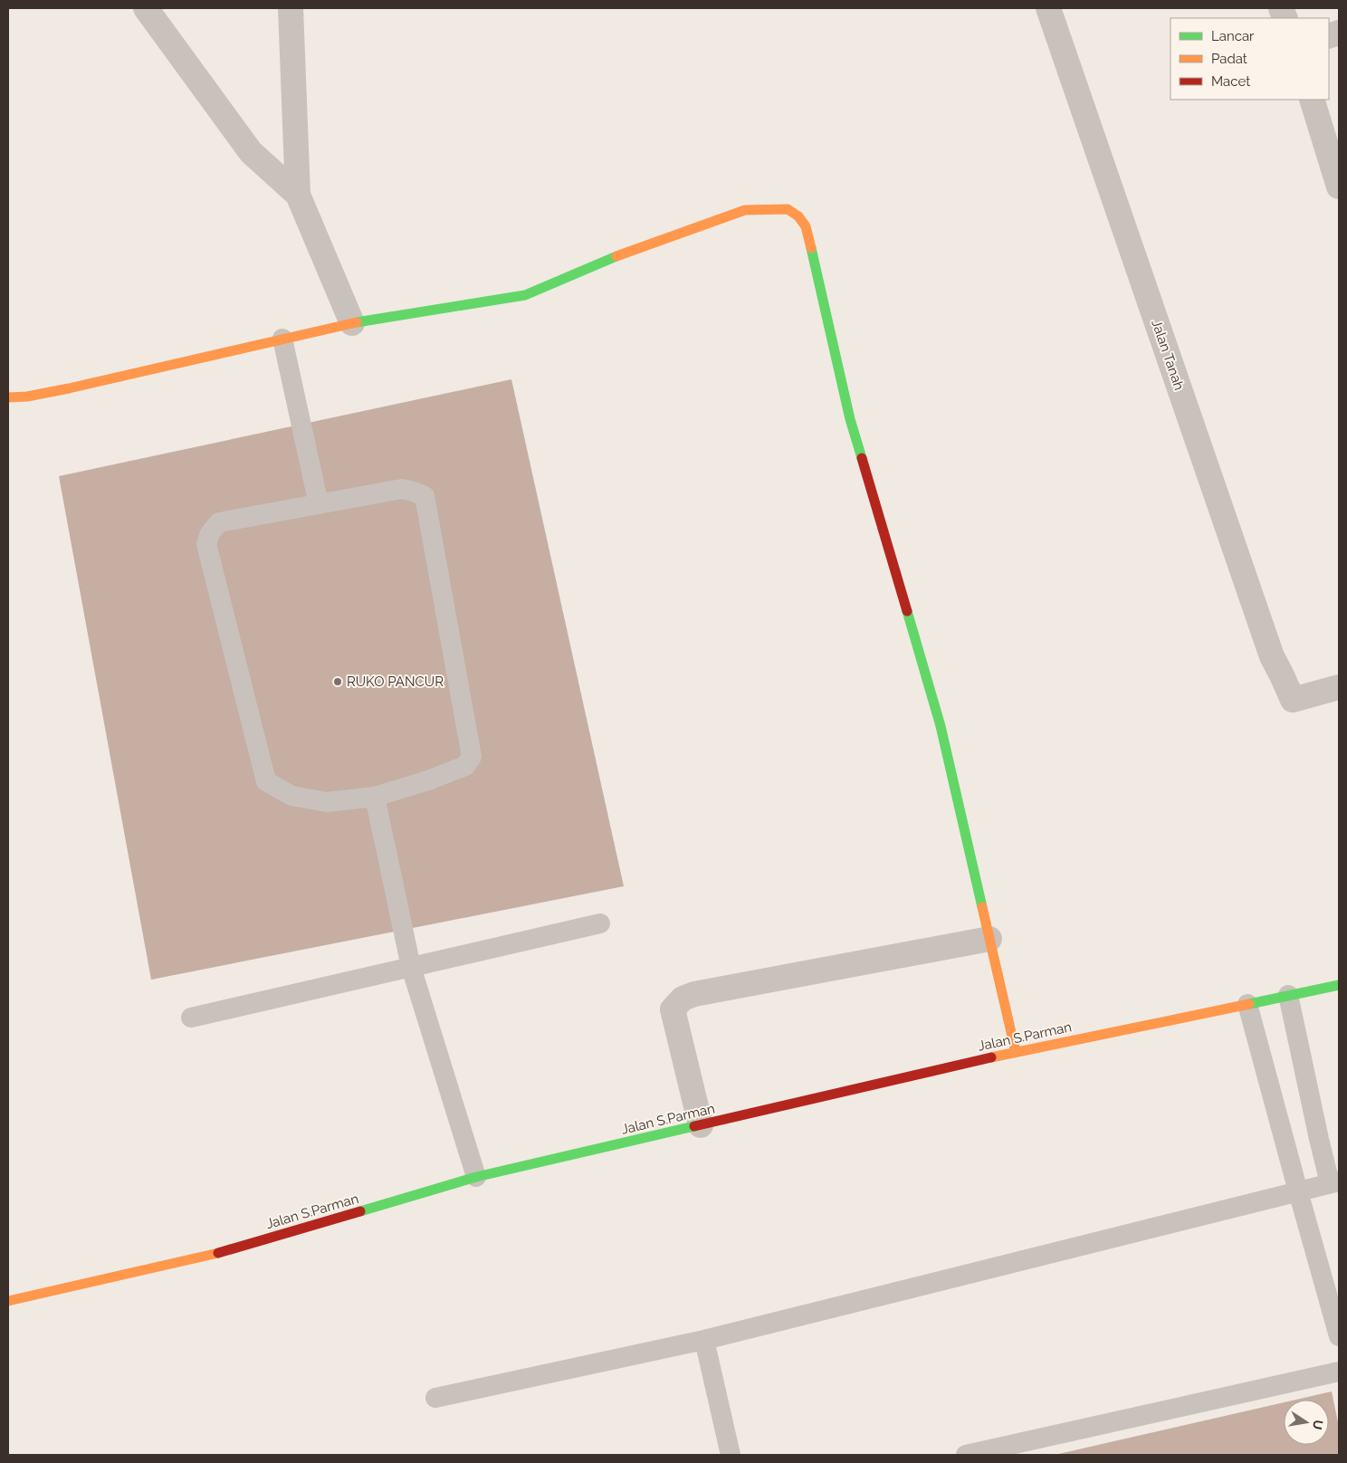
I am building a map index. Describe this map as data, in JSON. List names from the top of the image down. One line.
{"streets":{"street":["Jalan Tanah","Jalan S.Parman"]},"places":["RUKO PANCUR"],"legend":["Lancar","Padat","Macet"],"north":"right"}
